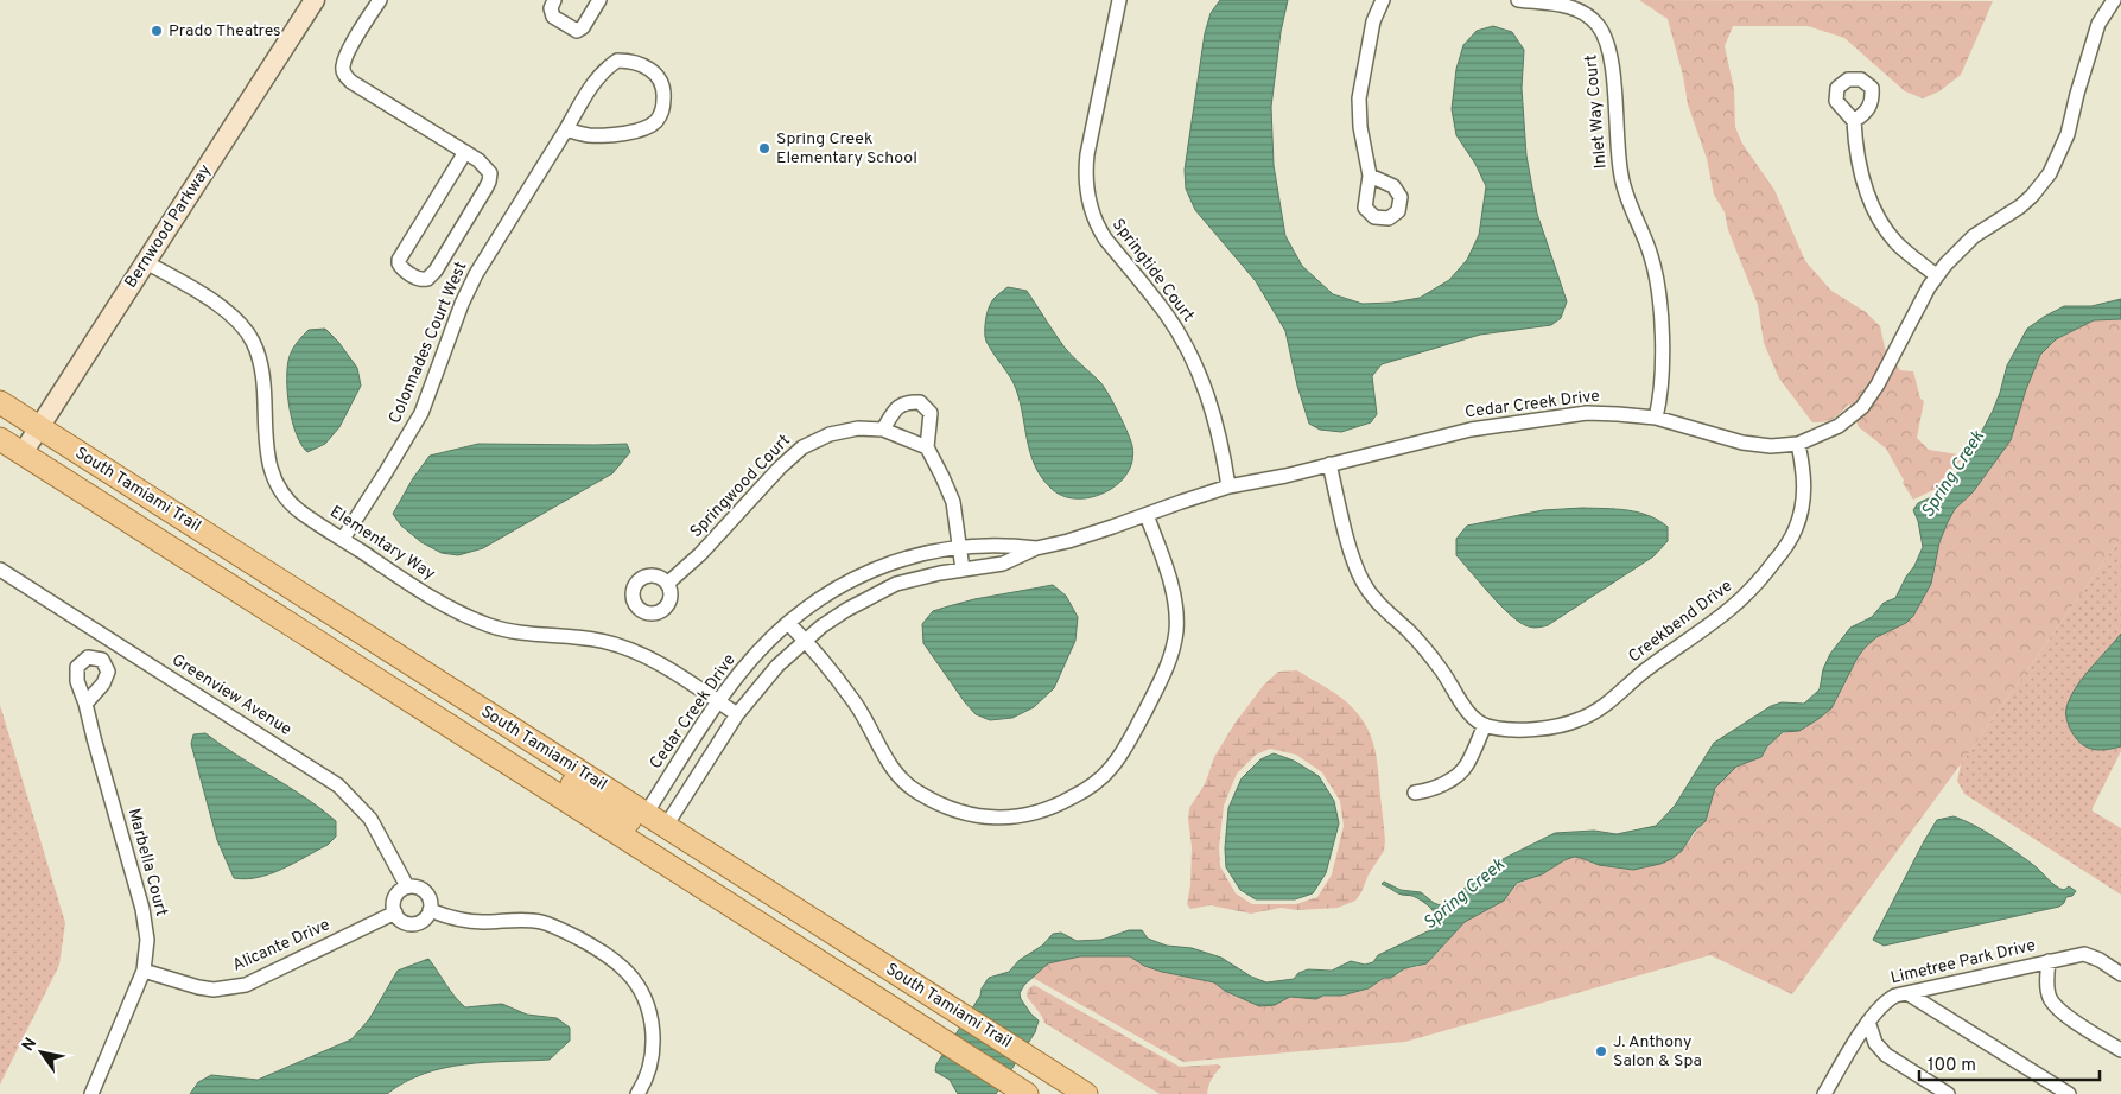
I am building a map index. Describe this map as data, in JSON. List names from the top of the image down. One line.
{"streets":{"main road":["South Tamiami Trail"],"street":["Inlet Way Court","Bernwood Parkway","Springtide Court","Colonnades Court West","Cedar Creek Drive","Springwood Court","Elementary Way","Creekbend Drive","Greenview Avenue","Marbella Court","Alicante Drive","Limetree Park Drive"]},"crossings":[["Inlet Way Court","Cedar Creek Drive"],["Bernwood Parkway","South Tamiami Trail"],["Bernwood Parkway","Elementary Way"],["Springtide Court","Cedar Creek Drive"],["Colonnades Court West","Elementary Way"],["Cedar Creek Drive","South Tamiami Trail"],["Cedar Creek Drive","Elementary Way"],["Cedar Creek Drive","Creekbend Drive"],["Greenview Avenue","Alicante Drive"],["Marbella Court","Alicante Drive"]],"water":["Spring Creek"],"places":["Prado Theatres","Spring Creek Elementary School","J. Anthony Salon & Spa"],"scale_bar":"100 m","north":"top left"}
